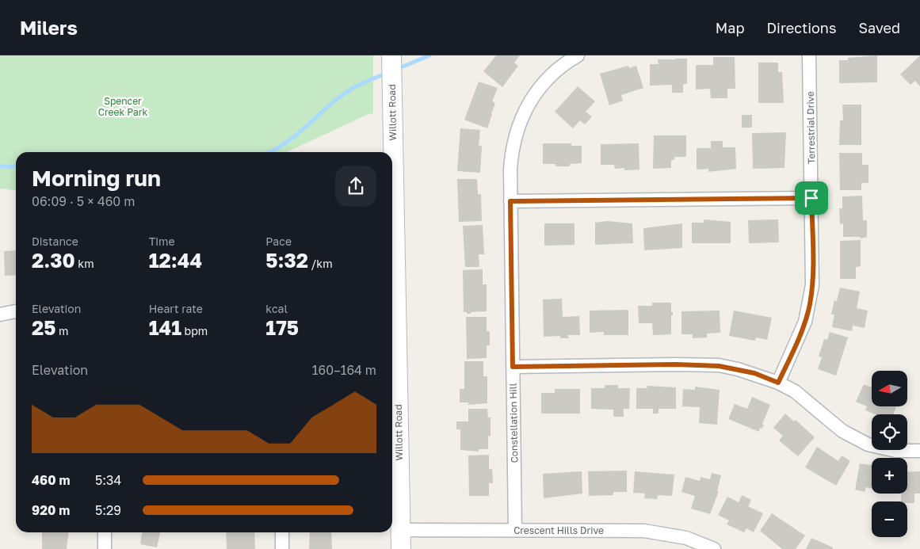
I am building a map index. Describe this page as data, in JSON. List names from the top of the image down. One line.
{"streets":{"main road":["Willott Road"],"street":["Terrestrial Drive","Constellation Hill","Crescent Hills Drive"]},"crossings":[["Willott Road","Crescent Hills Drive"],["Constellation Hill","Crescent Hills Drive"]],"parks":["Spencer Creek Park"],"north":"left","page":{"header":"Milers","nav":["Map","Directions","Saved"],"heading":["Morning run","06:09 · 5 × 460 m"],"stats":[["Distance","2.30 km"],["Time","12:44"],["Pace","5:32 /km"],["Elevation","25 m"],["Heart rate","141 bpm"],["kcal","175"]],"chart":["Elevation","160–164 m"],"map_buttons":["+","−"],"list":[{"name":"460 m","note":"5:34"},{"name":"920 m","note":"5:29"}]}}
